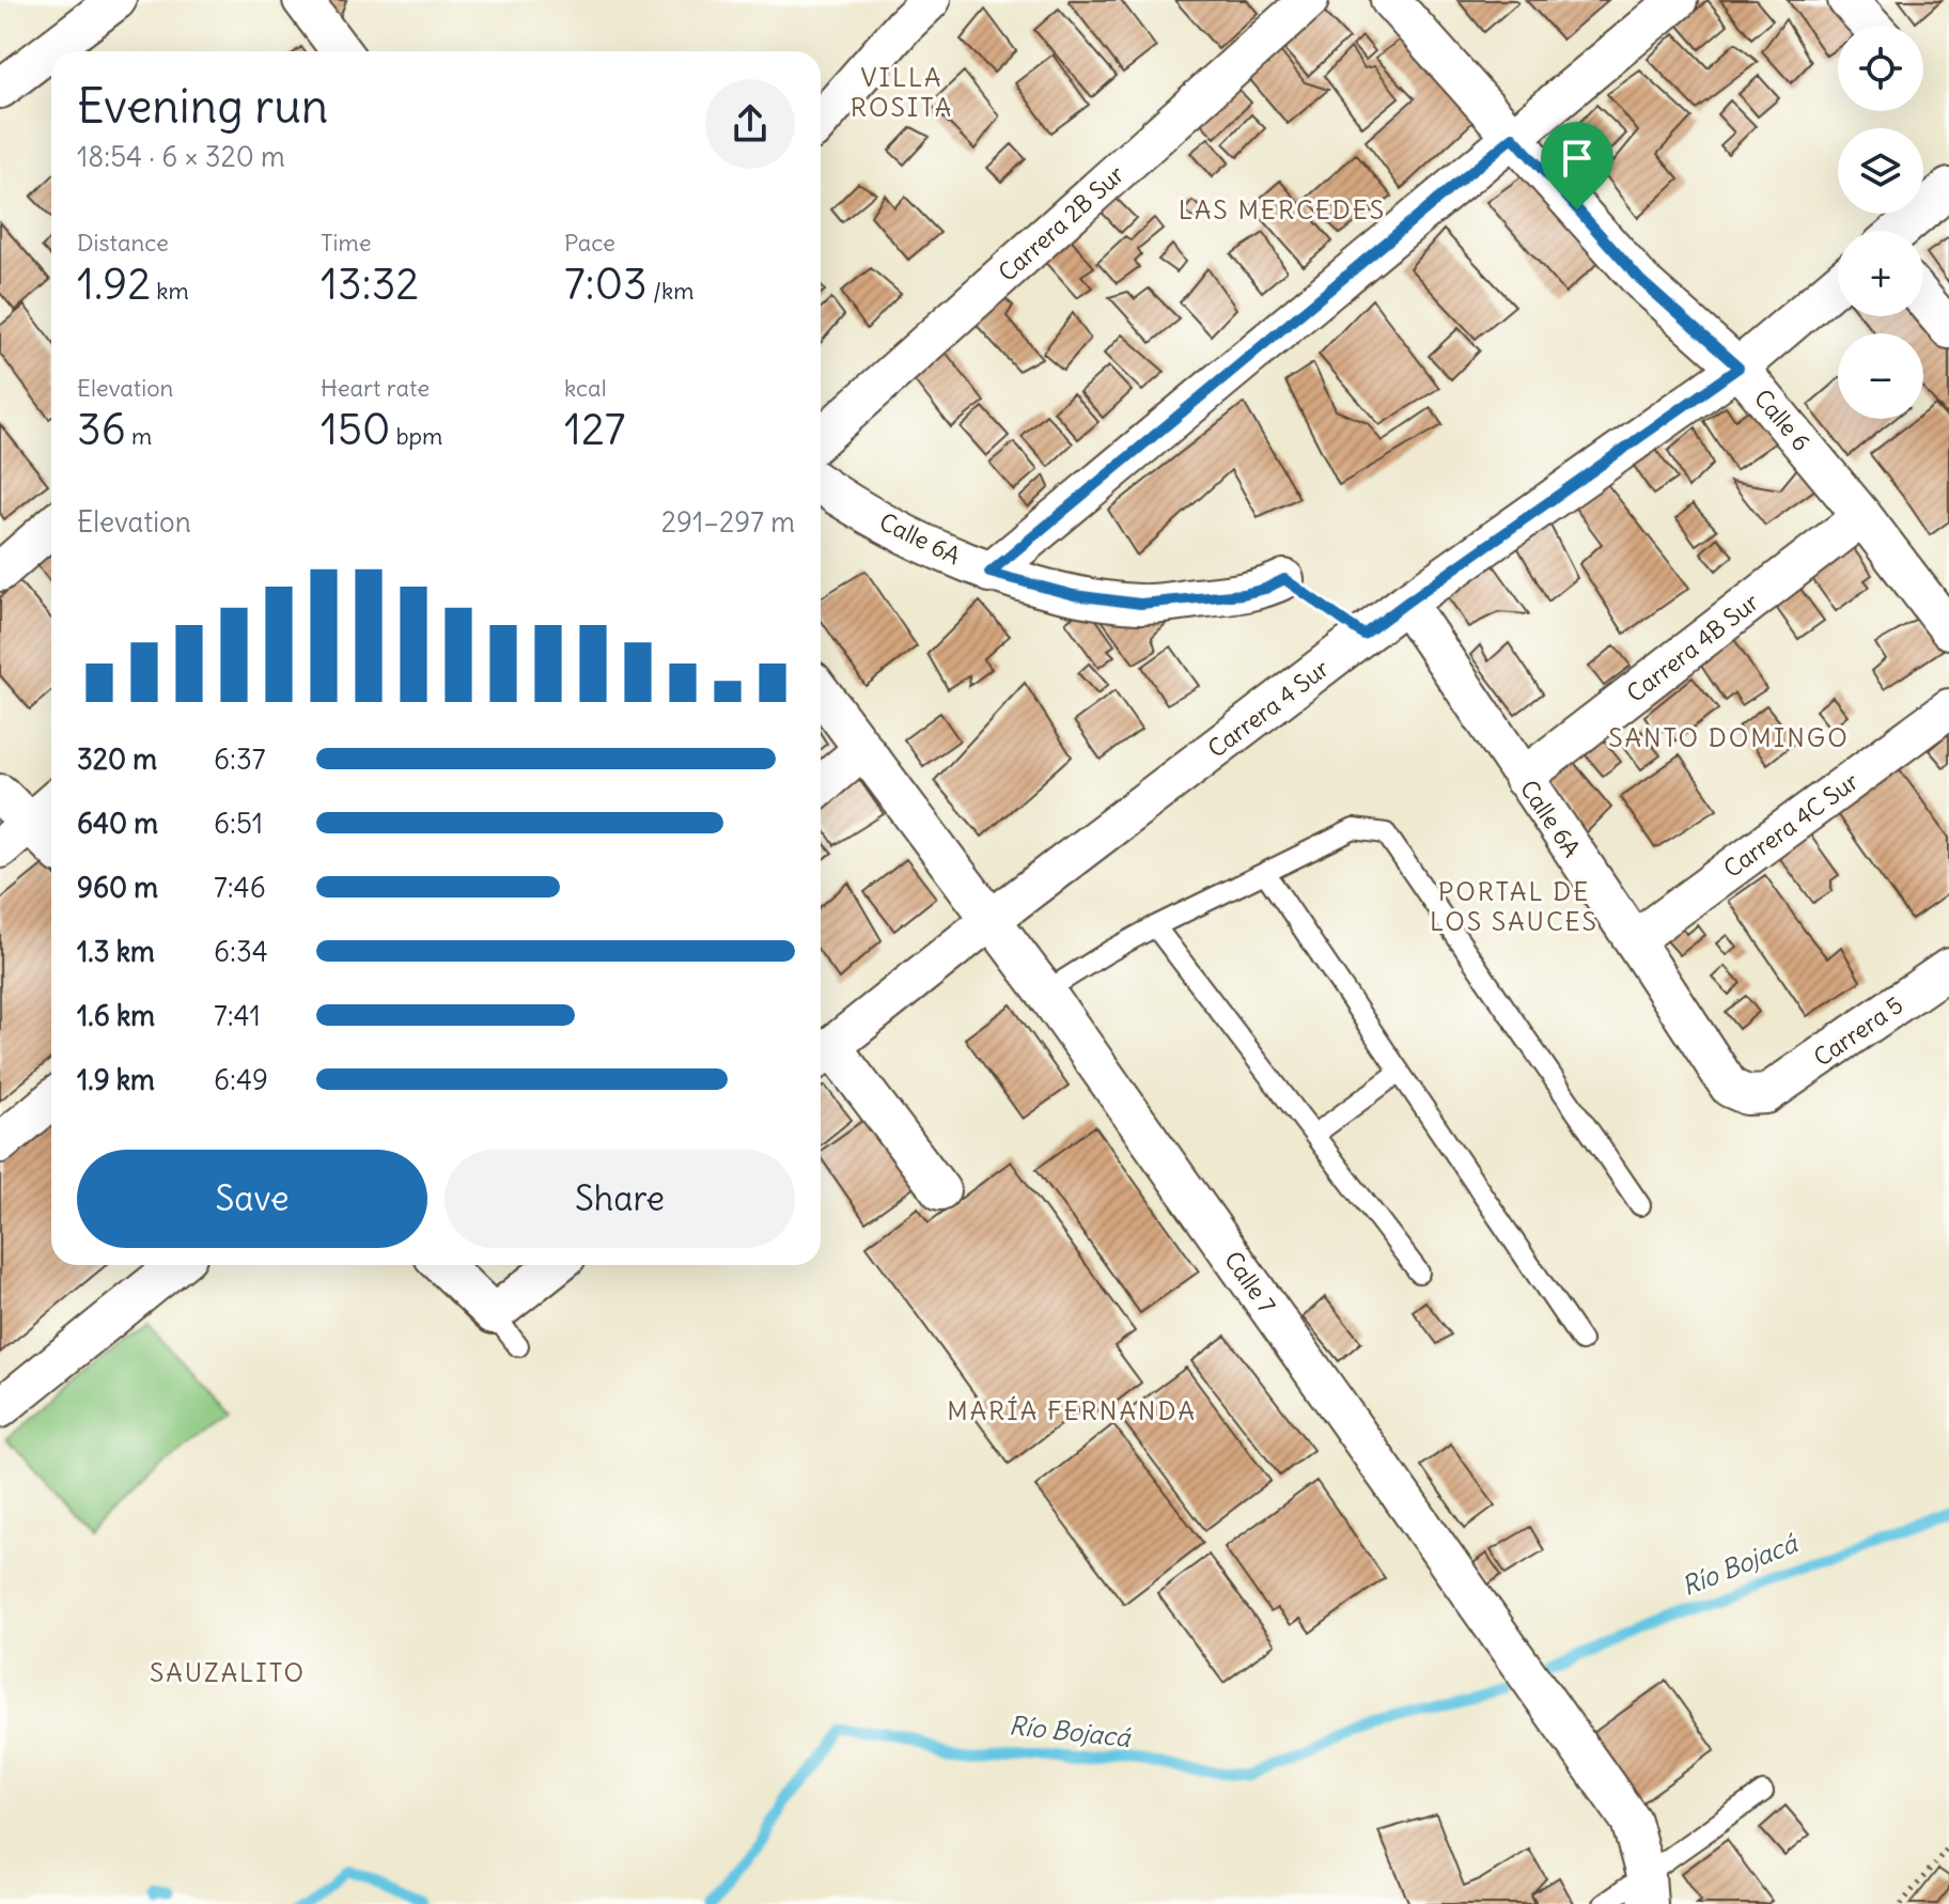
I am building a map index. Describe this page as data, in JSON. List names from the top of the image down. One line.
{"streets":{"street":["Carrera 2B Sur","Calle 6","Calle 6A","Carrera 4B Sur","Carrera 4 Sur","Carrera 4C Sur","Carrera 5","Calle 7"]},"crossings":[["Calle 6","Carrera 4B Sur"],["Calle 6","Carrera 4 Sur"],["Calle 6A","Carrera 4B Sur"],["Calle 6A","Carrera 4 Sur"],["Calle 6A","Carrera 4C Sur"],["Calle 6A","Carrera 5"],["Carrera 4 Sur","Calle 7"]],"districts":["VILLA ROSITA","LAS MERCEDES","SANTO DOMINGO","PORTAL DE LOS SAUCES","MARÍA FERNANDA","SAUZALITO"],"water":["Río Bojacá"],"page":{"map_buttons":["+","−"],"heading":["Evening run","18:54 · 6 × 320 m"],"stats":[["Distance","1.92 km"],["Time","13:32"],["Pace","7:03 /km"],["Elevation","36 m"],["Heart rate","150 bpm"],["kcal","127"]],"chart":["Elevation","291–297 m"],"list":[{"name":"320 m","note":"6:37"},{"name":"640 m","note":"6:51"},{"name":"960 m","note":"7:46"},{"name":"1.3 km","note":"6:34"},{"name":"1.6 km","note":"7:41"},{"name":"1.9 km","note":"6:49"}],"buttons":["Save","Share"]}}
